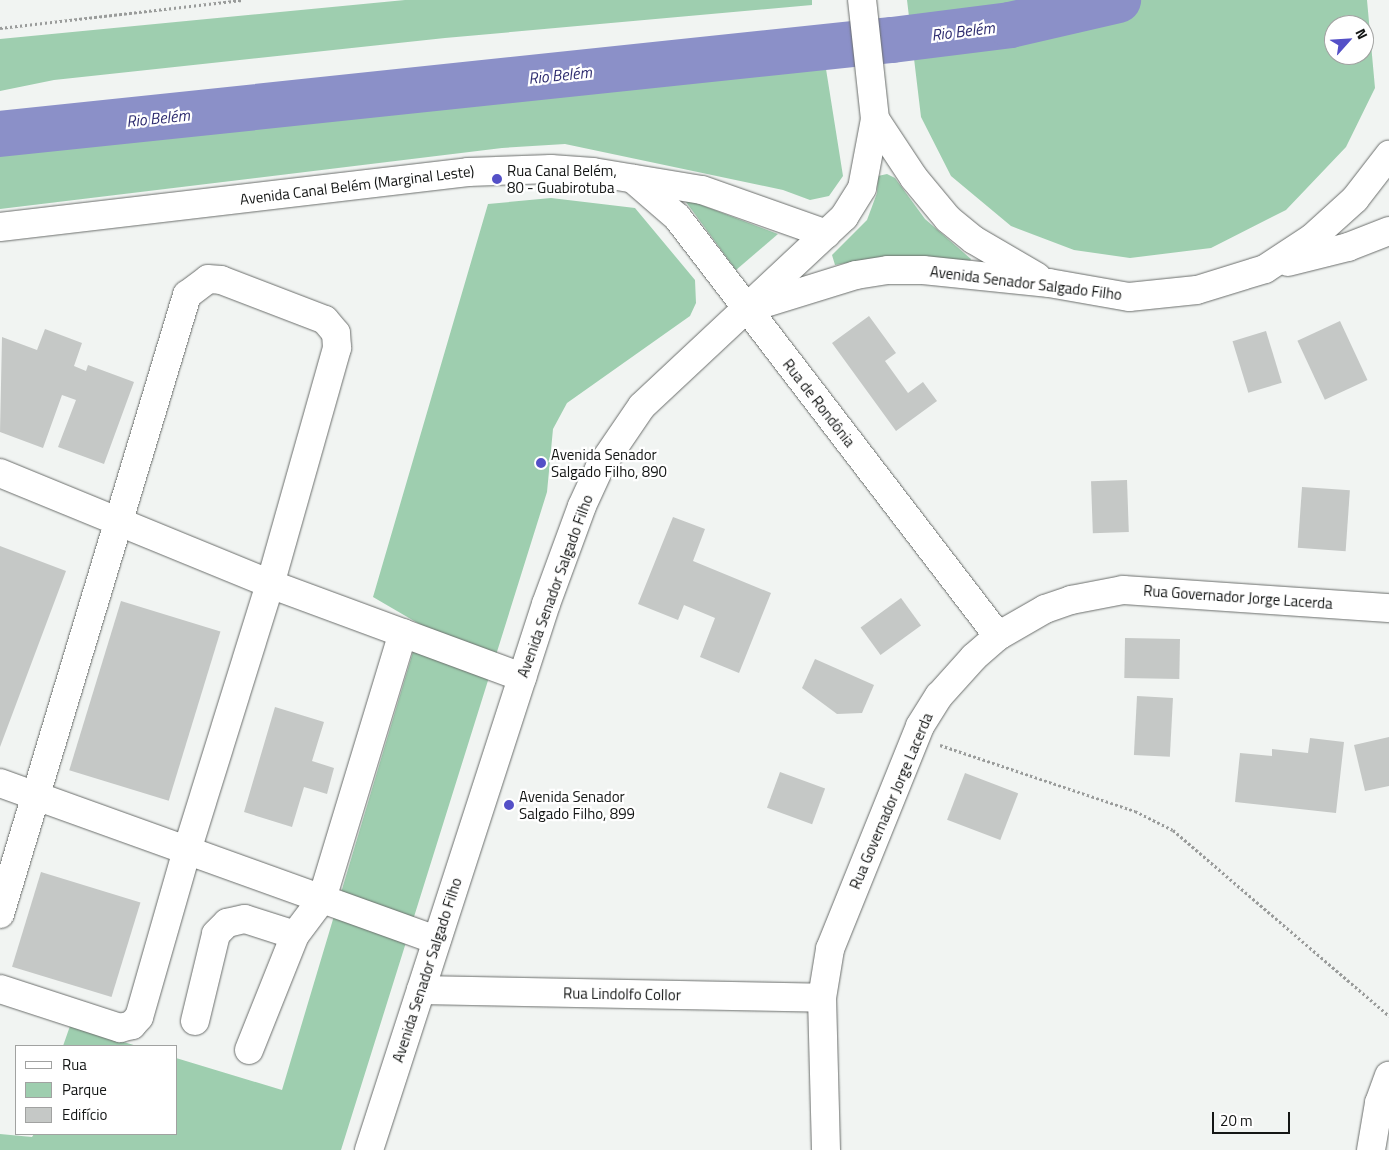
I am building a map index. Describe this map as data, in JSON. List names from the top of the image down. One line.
{"streets":{"street":["Avenida Canal Belém (Marginal Leste)","Avenida Senador Salgado Filho","Rua de Rondônia","Rua Governador Jorge Lacerda","Rua Lindolfo Collor"]},"crossings":[["Avenida Canal Belém (Marginal Leste)","Rua de Rondônia"],["Avenida Senador Salgado Filho","Rua de Rondônia"],["Avenida Senador Salgado Filho","Rua Lindolfo Collor"],["Rua de Rondônia","Rua Governador Jorge Lacerda"],["Rua Governador Jorge Lacerda","Rua Lindolfo Collor"]],"water":["Rio Belém"],"places":["Rua Canal Belém, 80 - Guabirotuba","Avenida Senador Salgado Filho, 890","Avenida Senador Salgado Filho, 899"],"legend":["Rua","Parque","Edifício"],"scale_bar":"20 m","north":"top right"}
